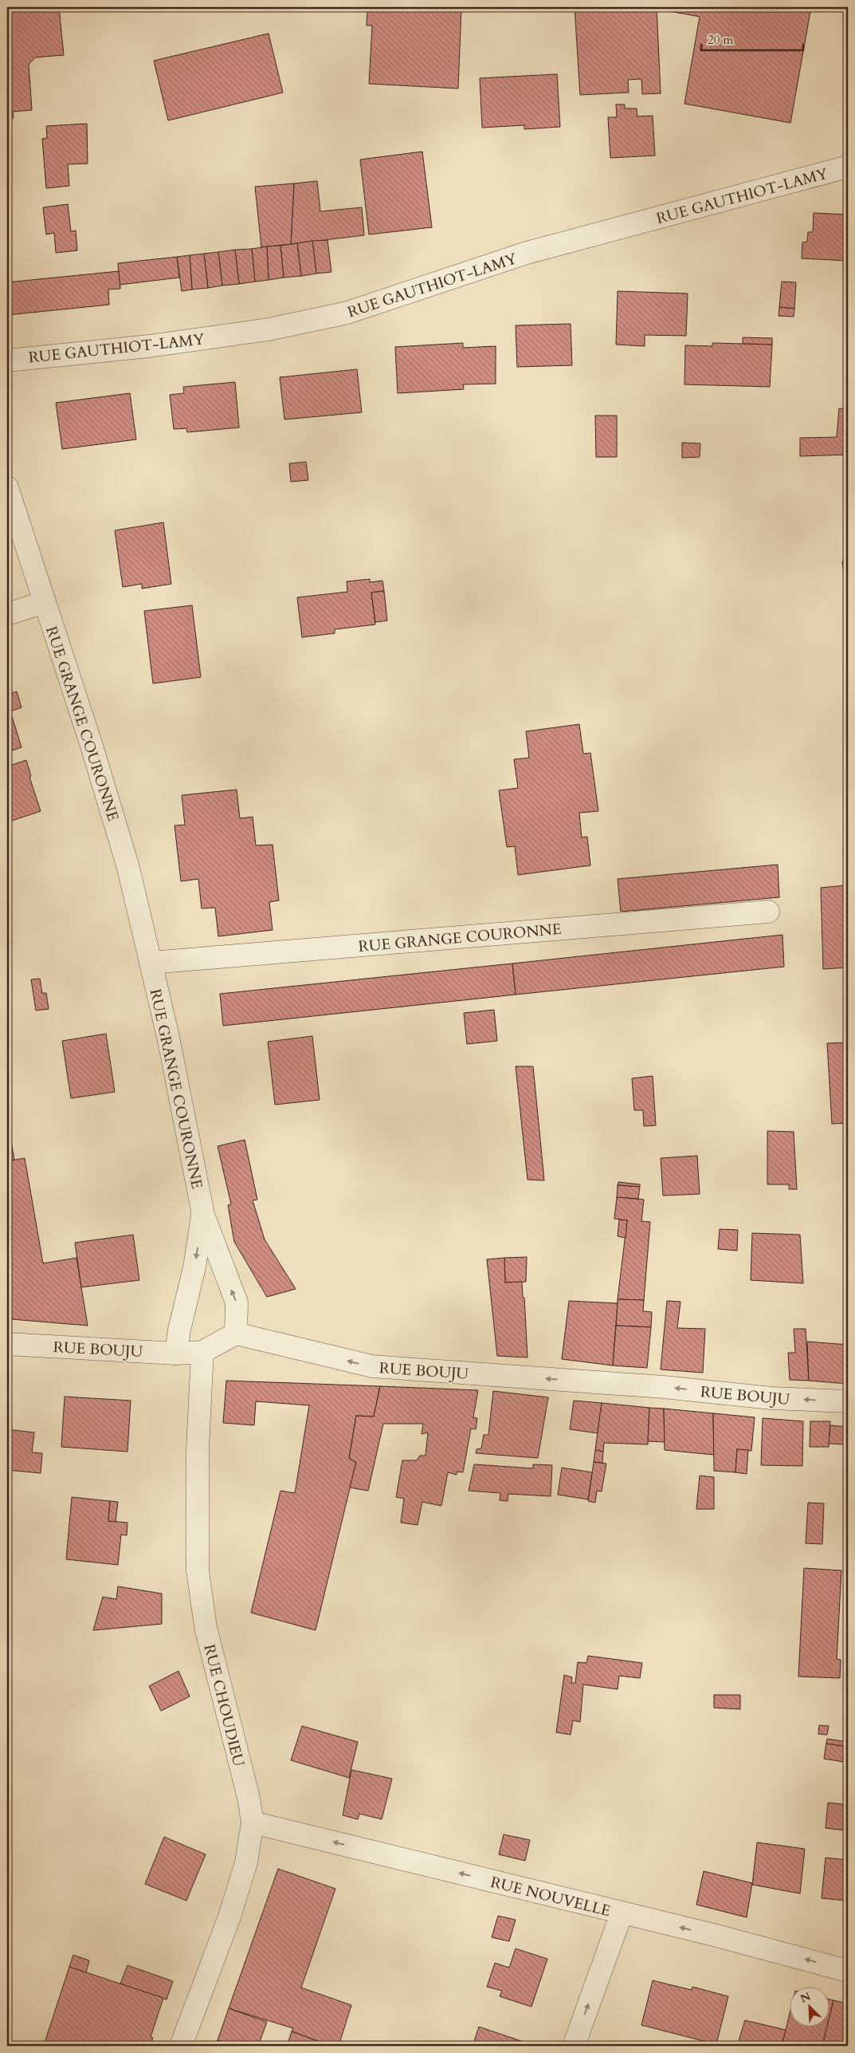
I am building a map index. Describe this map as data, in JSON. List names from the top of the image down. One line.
{"streets":{"street":["RUE GAUTHIOT-LAMY","RUE GRANGE COURONNE","RUE BOUJU","RUE CHOUDIEU","RUE NOUVELLE"]},"crossings":[["RUE GRANGE COURONNE","RUE BOUJU"],["RUE BOUJU","RUE CHOUDIEU"],["RUE CHOUDIEU","RUE NOUVELLE"]],"one_way":["RUE BOUJU","RUE NOUVELLE"],"scale_bar":"20 m","north":"top left"}
